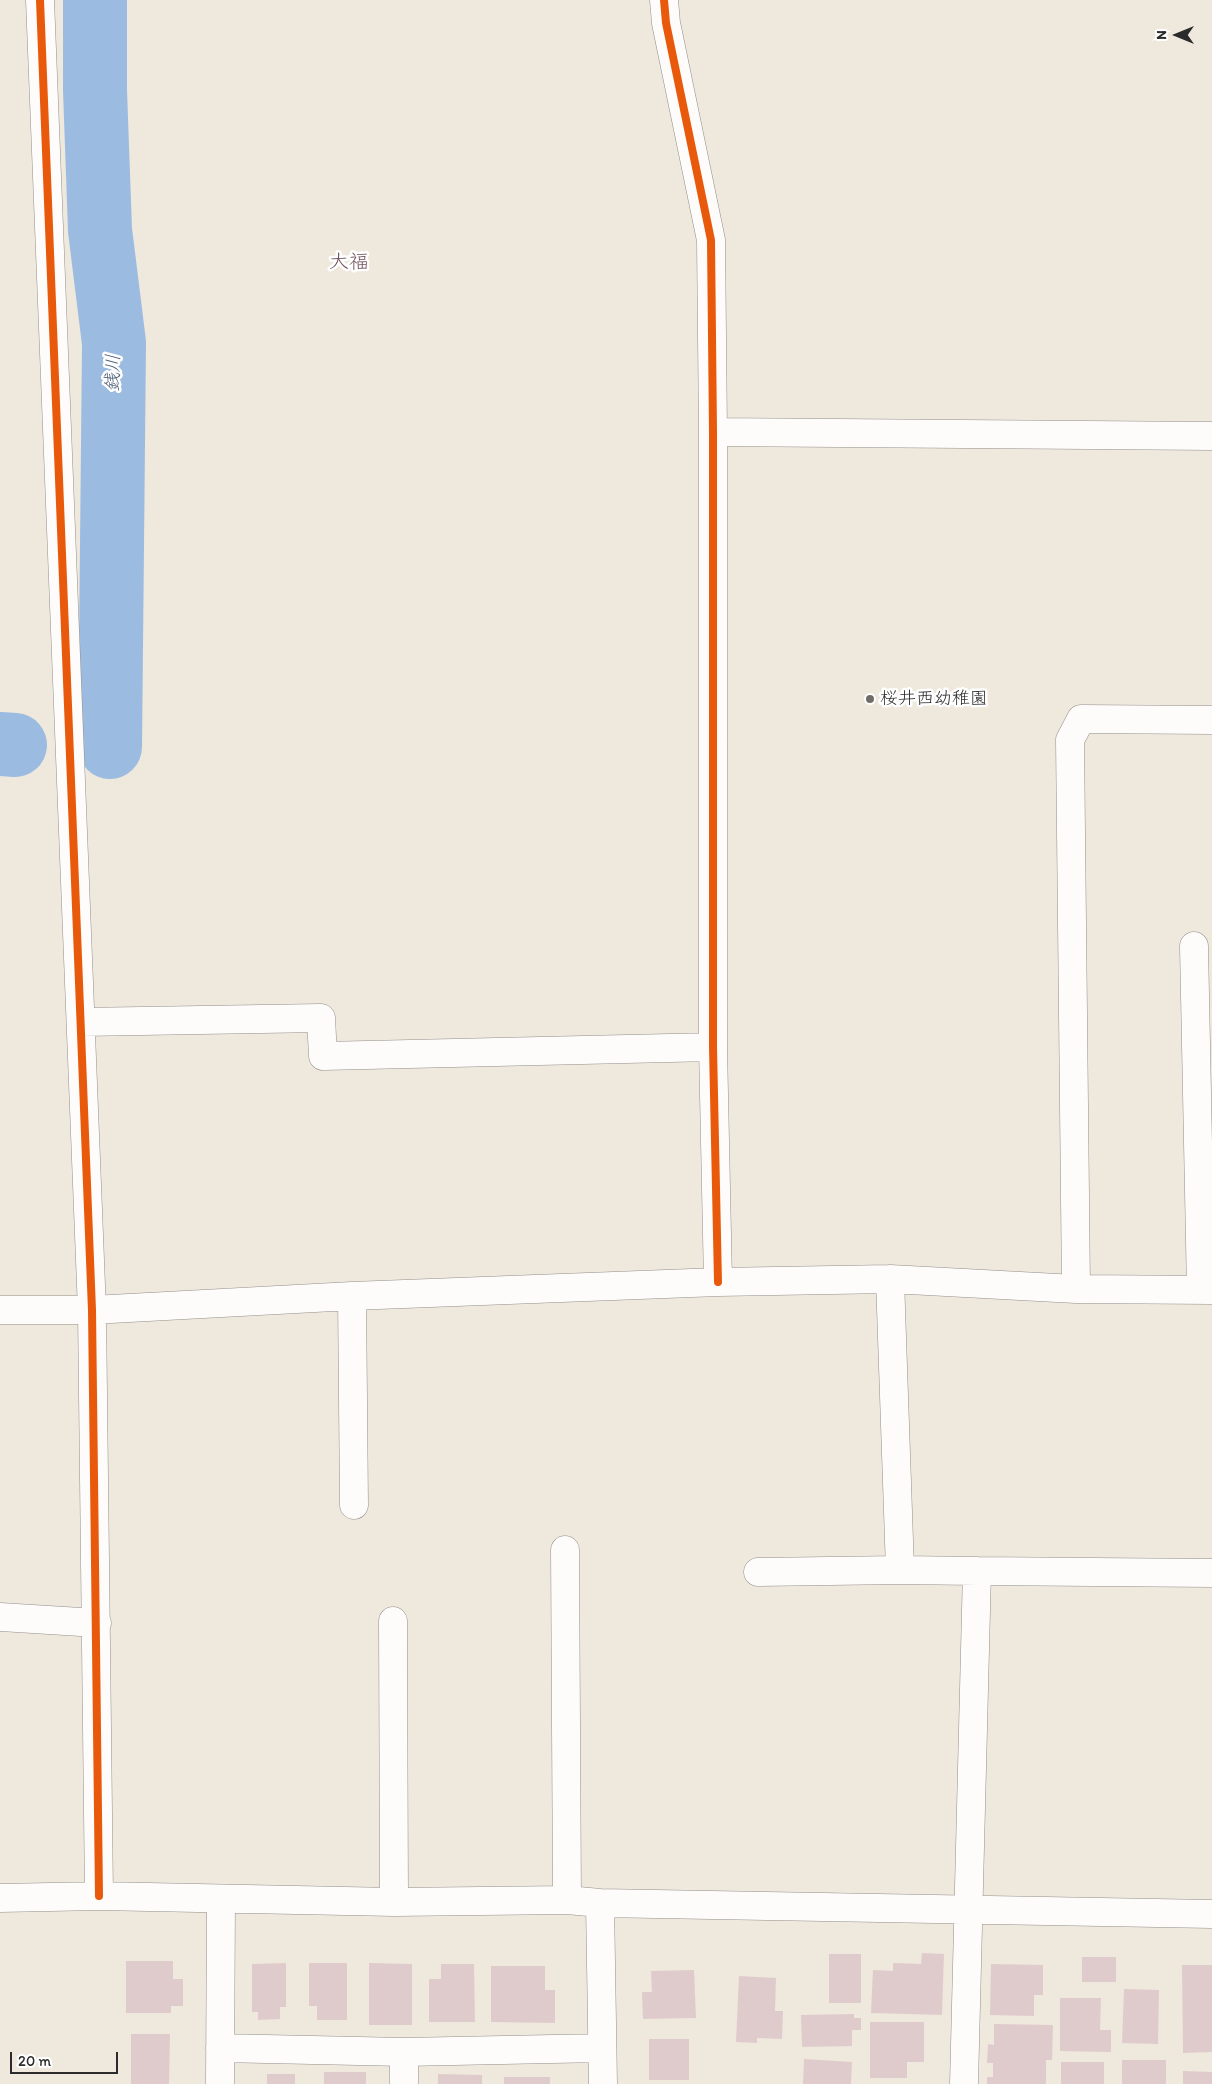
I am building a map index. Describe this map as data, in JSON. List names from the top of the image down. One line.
{"districts":["大福"],"water":["銭川"],"places":["桜井西幼稚園"],"scale_bar":"20 m","north":"left"}
